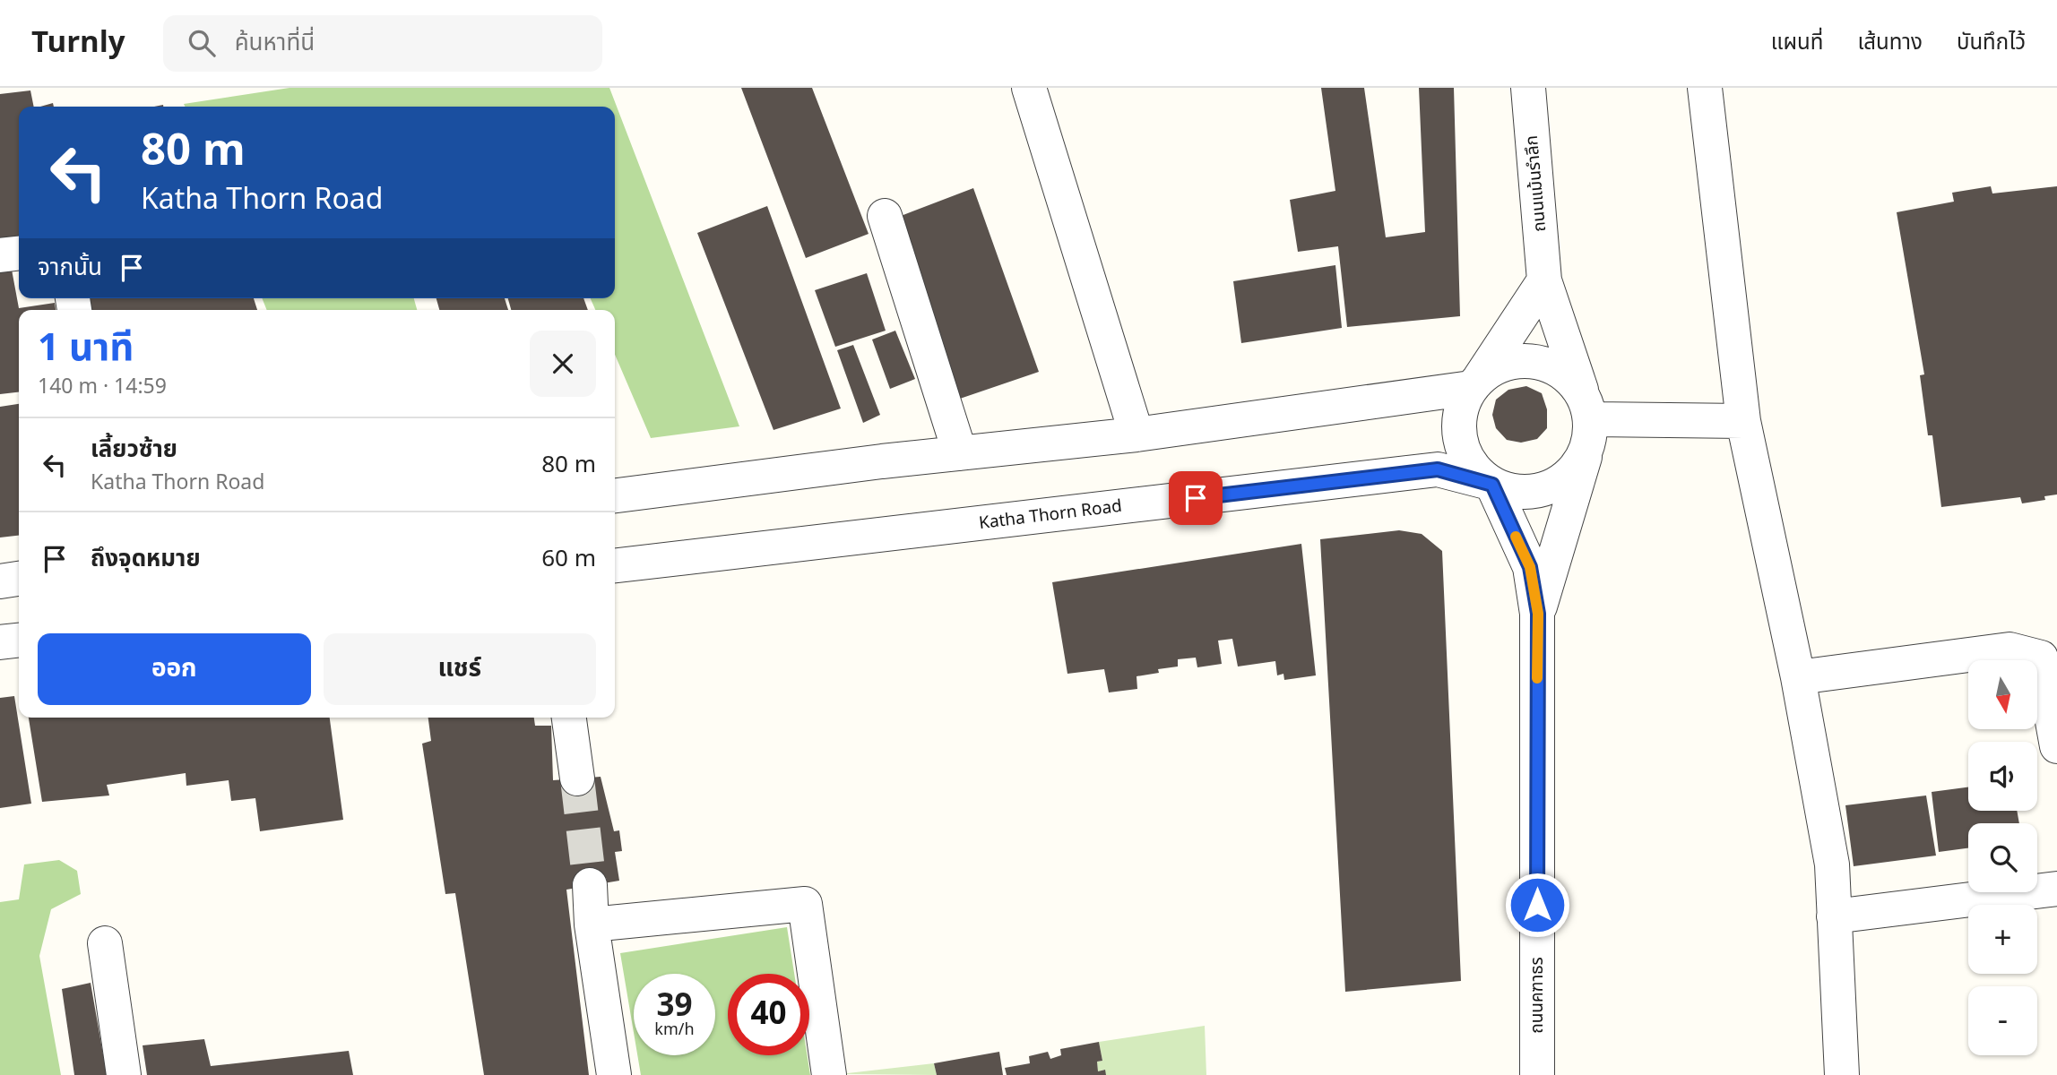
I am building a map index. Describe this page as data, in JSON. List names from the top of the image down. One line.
{"streets":{"street":["ถนนแม้นรำลึก","Katha Thorn Road","ถนนคฑาธร"]},"crossings":[["ถนนแม้นรำลึก","Katha Thorn Road"],["ถนนแม้นรำลึก","ถนนคฑาธร"],["Katha Thorn Road","ถนนคฑาธร"]],"north":"bottom","page":{"header":"Turnly","search":"ค้นหาที่นี่","nav":["แผนที่","เส้นทาง","บันทึกไว้"],"turn":["80 m","Katha Thorn Road"],"then":"จากนั้น","heading":["1 นาที","140 m · 14:59"],"list":[{"name":"เลี้ยวซ้าย","note":"Katha Thorn Road","value":"80 m"},{"name":"ถึงจุดหมาย","value":"60 m"}],"buttons":["ออก","แชร์"],"map_buttons":["+","−"],"speed":"39 km/h","limit":"40"}}
